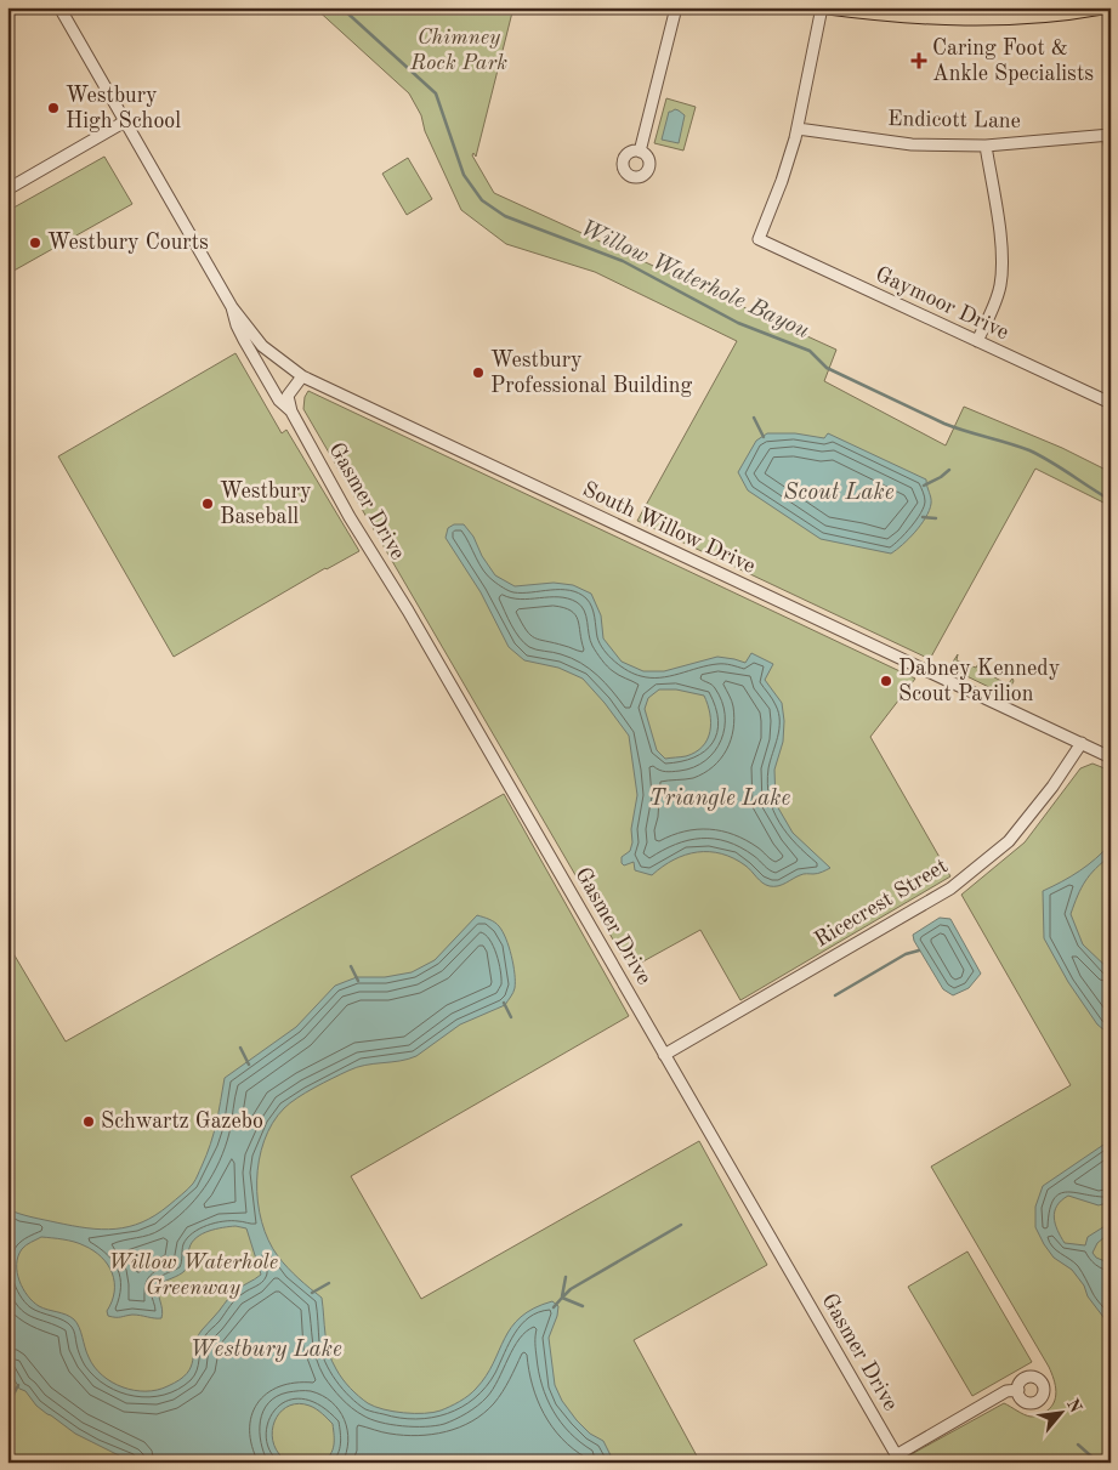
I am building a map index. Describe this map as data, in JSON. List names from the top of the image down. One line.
{"streets":{"street":["Endicott Lane","Gaymoor Drive","Gasmer Drive","South Willow Drive","Ricecrest Street"]},"crossings":[["Endicott Lane","Gaymoor Drive"],["Gasmer Drive","South Willow Drive"],["Gasmer Drive","Ricecrest Street"],["South Willow Drive","Ricecrest Street"]],"water":["Willow Waterhole Bayou","Scout Lake","Triangle Lake","Westbury Lake"],"parks":["Chimney Rock Park","Willow Waterhole Greenway"],"places":{"health":["Caring Foot & Ankle Specialists"],"other":["Westbury High School","Westbury Courts","Westbury Professional Building","Westbury Baseball","Dabney Kennedy Scout Pavilion","Schwartz Gazebo"]},"north":"top right"}
